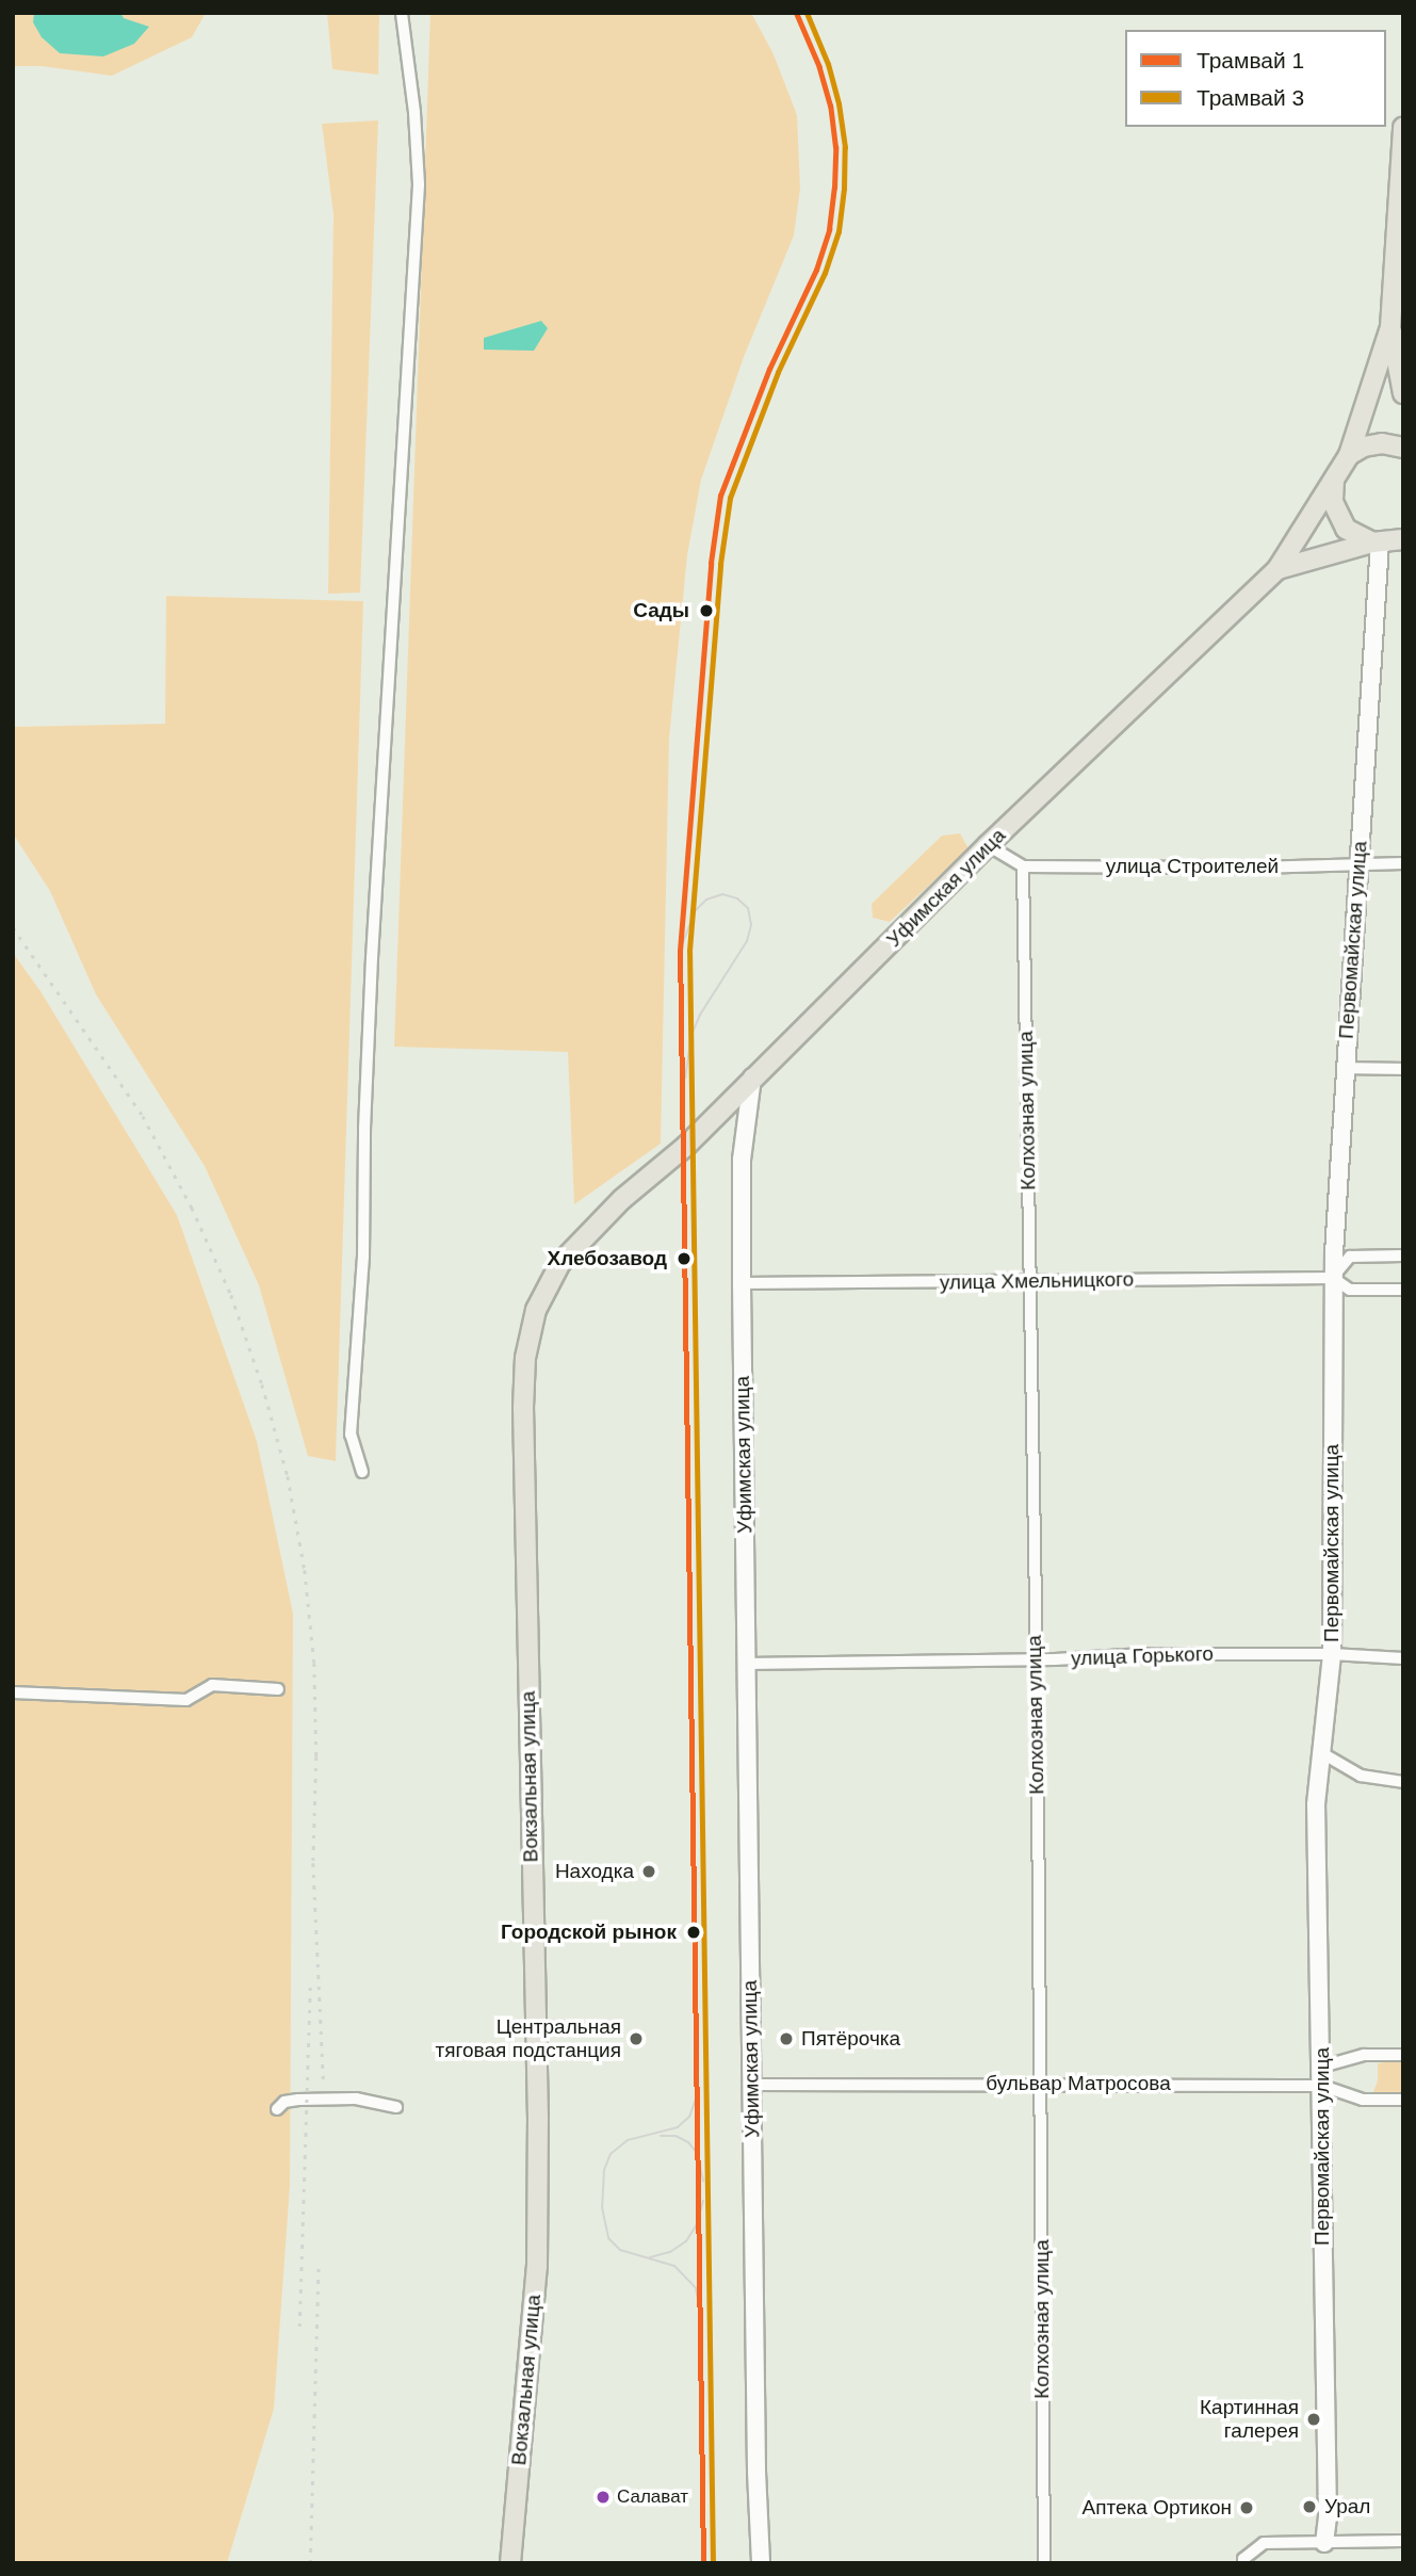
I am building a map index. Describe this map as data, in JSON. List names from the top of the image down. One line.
{"streets":{"main road":["Уфимская улица","Вокзальная улица"],"street":["улица Строителей","Первомайская улица","Колхозная улица","улица Хмельницкого","улица Горького","бульвар Матросова"]},"crossings":[["улица Строителей","Первомайская улица"],["улица Строителей","Колхозная улица"],["Уфимская улица","улица Хмельницкого"],["Уфимская улица","улица Горького"],["Уфимская улица","Вокзальная улица"],["Уфимская улица","бульвар Матросова"],["Первомайская улица","улица Хмельницкого"],["Первомайская улица","улица Горького"],["Первомайская улица","бульвар Матросова"],["Колхозная улица","улица Хмельницкого"],["Колхозная улица","улица Горького"],["Колхозная улица","бульвар Матросова"]],"places":["Сады","Хлебозавод","Находка","Городской рынок","Центральная тяговая подстанция","Пятёрочка","Картинная галерея","Салават","Урал","Аптека Ортикон"],"lines":["tram line 1","tram line 3"],"legend":["Трамвай 1","Трамвай 3"]}
